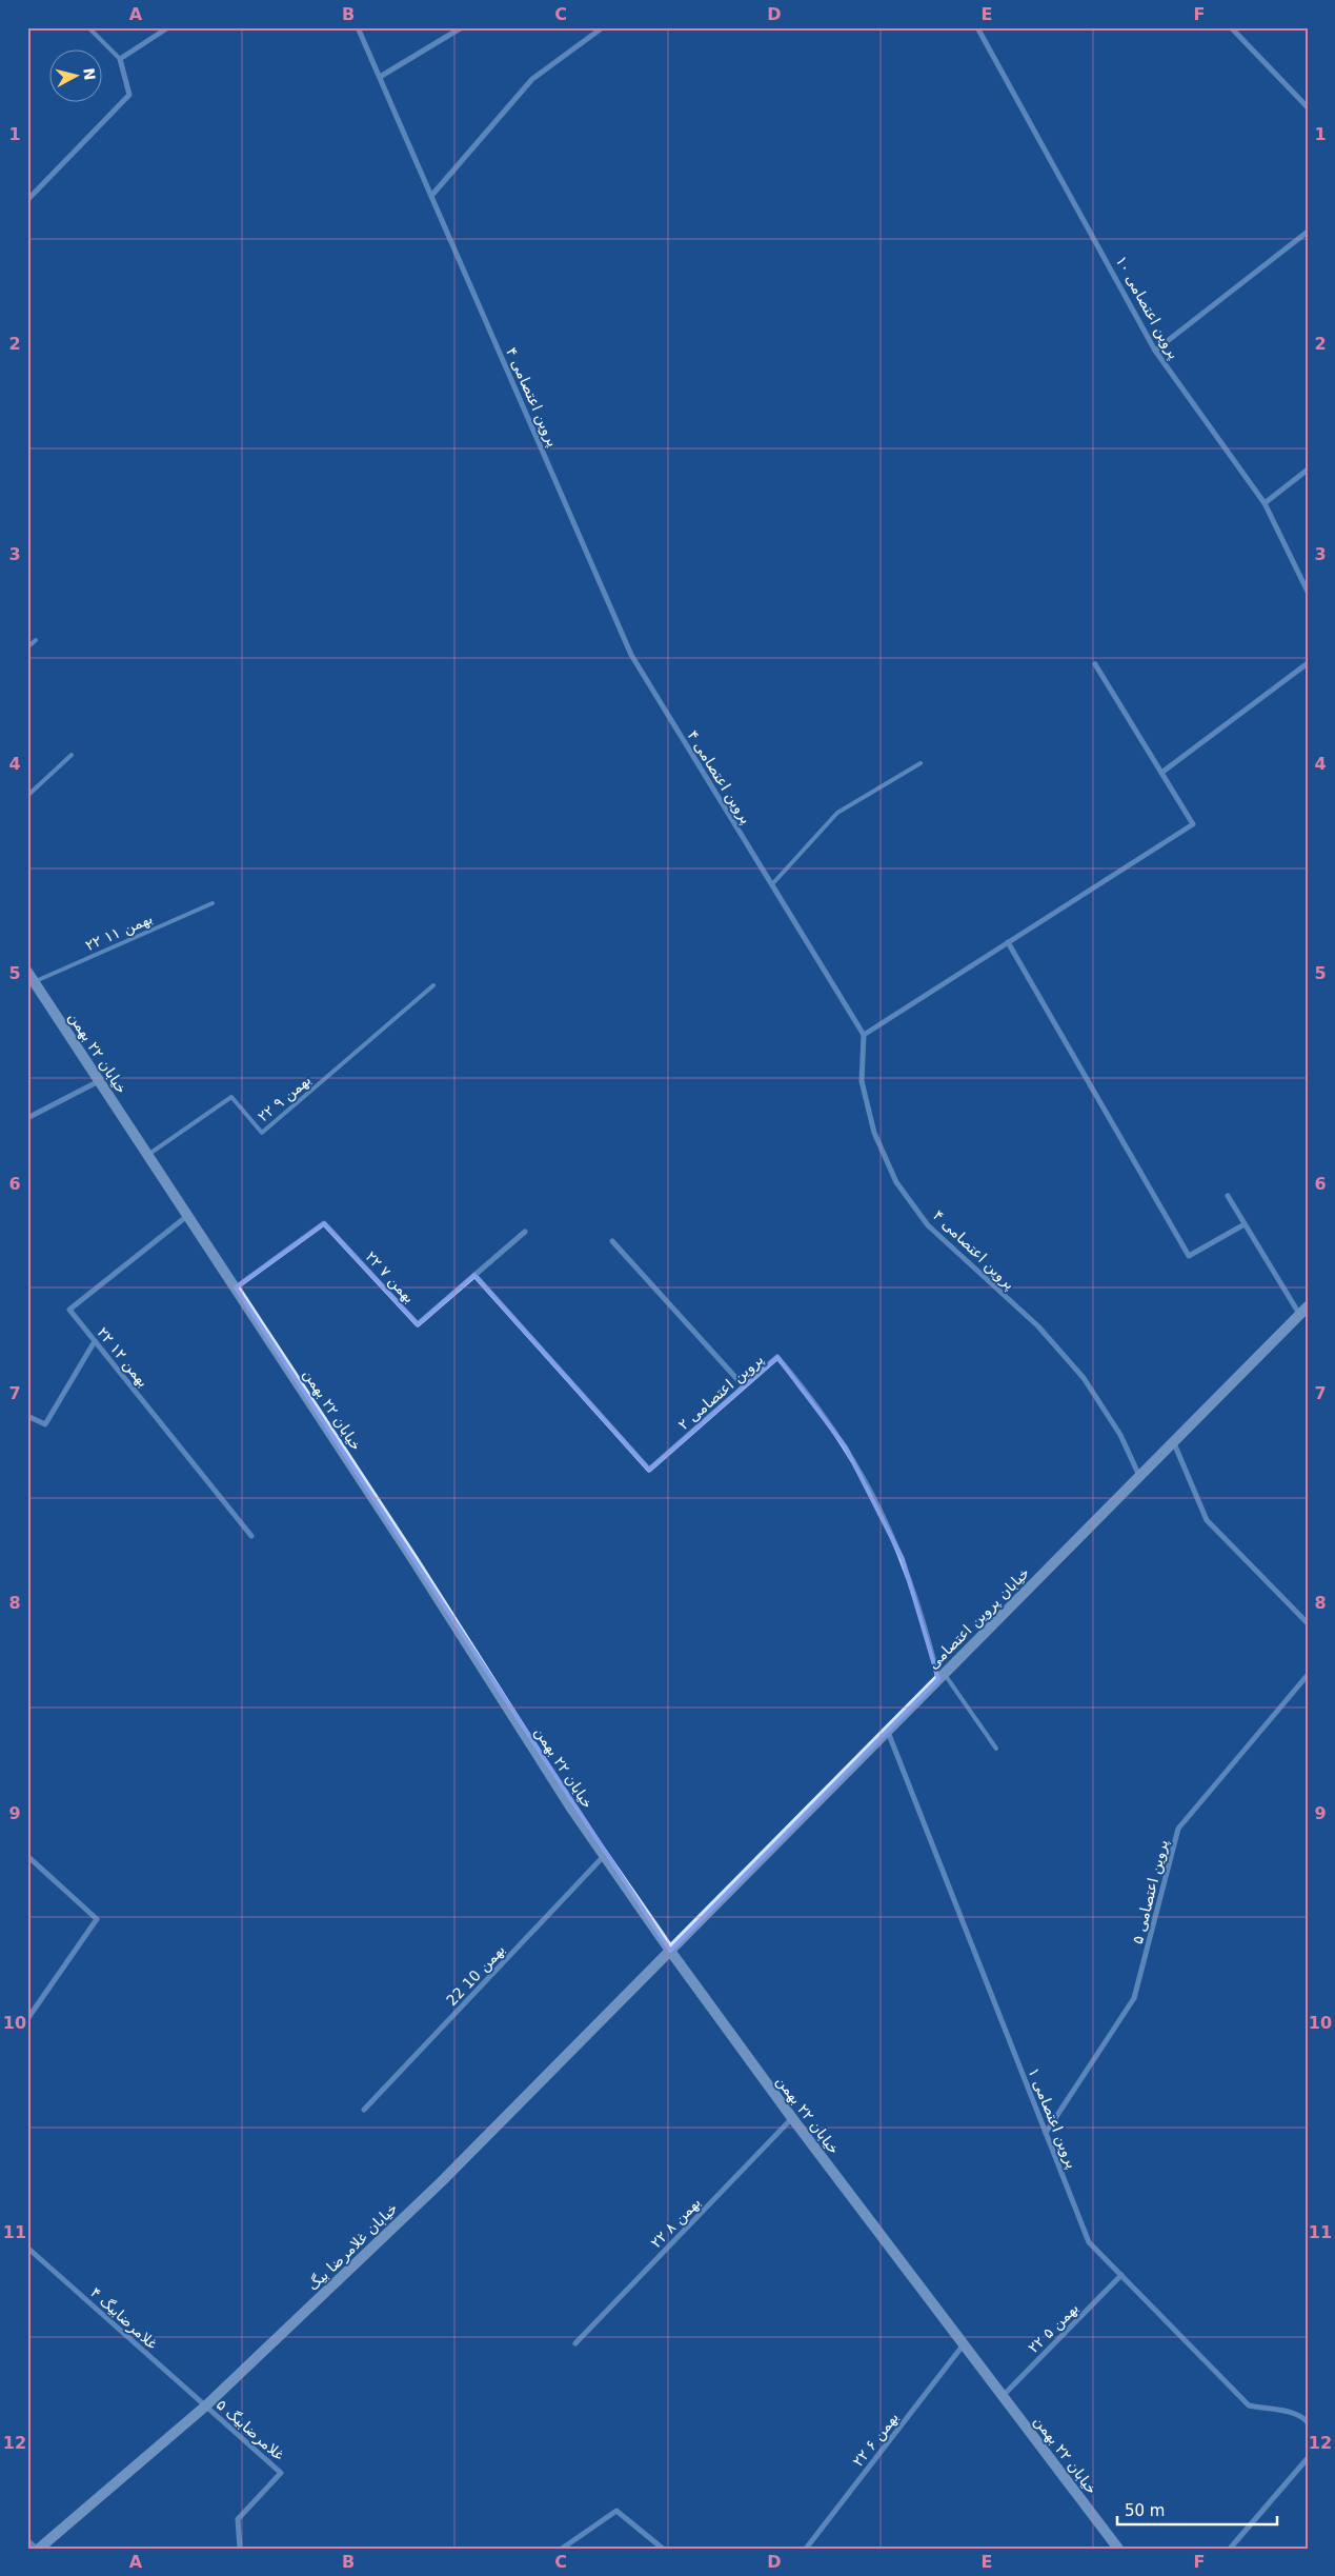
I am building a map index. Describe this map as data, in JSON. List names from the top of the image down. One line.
{"streets":{"main road":["خیابان ۲۲ بهمن","خیابان پروین اعتصامی","خیابان غلامرضا بیگ"],"street":["پروین اعتصامی ۱۰","پروین اعتصامی ۴","۲۲ بهمن ۷","۲۲ بهمن ۱۲","پروین اعتصامی ۲","پروین اعتصامی ۵","22 بهمن 10","پروین اعتصامی ۱","۲۲ بهمن ۸","غلامرضابیگ ۴","۲۲ بهمن ۵","غلامرضابیگ ۵","۲۲ بهمن ۶"],"lane":["۲۲ بهمن ۱۱","۲۲ بهمن ۹"]},"crossings":[["پروین اعتصامی ۴","خیابان پروین اعتصامی"],["۲۲ بهمن ۱۱","خیابان ۲۲ بهمن"],["خیابان ۲۲ بهمن","۲۲ بهمن ۹"],["خیابان ۲۲ بهمن","۲۲ بهمن ۷"],["خیابان ۲۲ بهمن","۲۲ بهمن ۱۲"],["خیابان ۲۲ بهمن","خیابان پروین اعتصامی"],["خیابان ۲۲ بهمن","22 بهمن 10"],["خیابان ۲۲ بهمن","۲۲ بهمن ۸"],["خیابان ۲۲ بهمن","خیابان غلامرضا بیگ"],["خیابان ۲۲ بهمن","۲۲ بهمن ۵"],["خیابان ۲۲ بهمن","۲۲ بهمن ۶"],["۲۲ بهمن ۷","پروین اعتصامی ۲"],["پروین اعتصامی ۲","خیابان پروین اعتصامی"],["خیابان پروین اعتصامی","پروین اعتصامی ۱"],["خیابان پروین اعتصامی","خیابان غلامرضا بیگ"],["پروین اعتصامی ۵","پروین اعتصامی ۱"],["پروین اعتصامی ۱","۲۲ بهمن ۵"],["خیابان غلامرضا بیگ","غلامرضابیگ ۴"],["خیابان غلامرضا بیگ","غلامرضابیگ ۵"],["غلامرضابیگ ۴","غلامرضابیگ ۵"]],"scale_bar":"50 m","north":"right","grid":{"columns":["A","B","C","D","E","F"],"rows":["1","2","3","4","5","6","7","8","9","10","11","12"]}}
